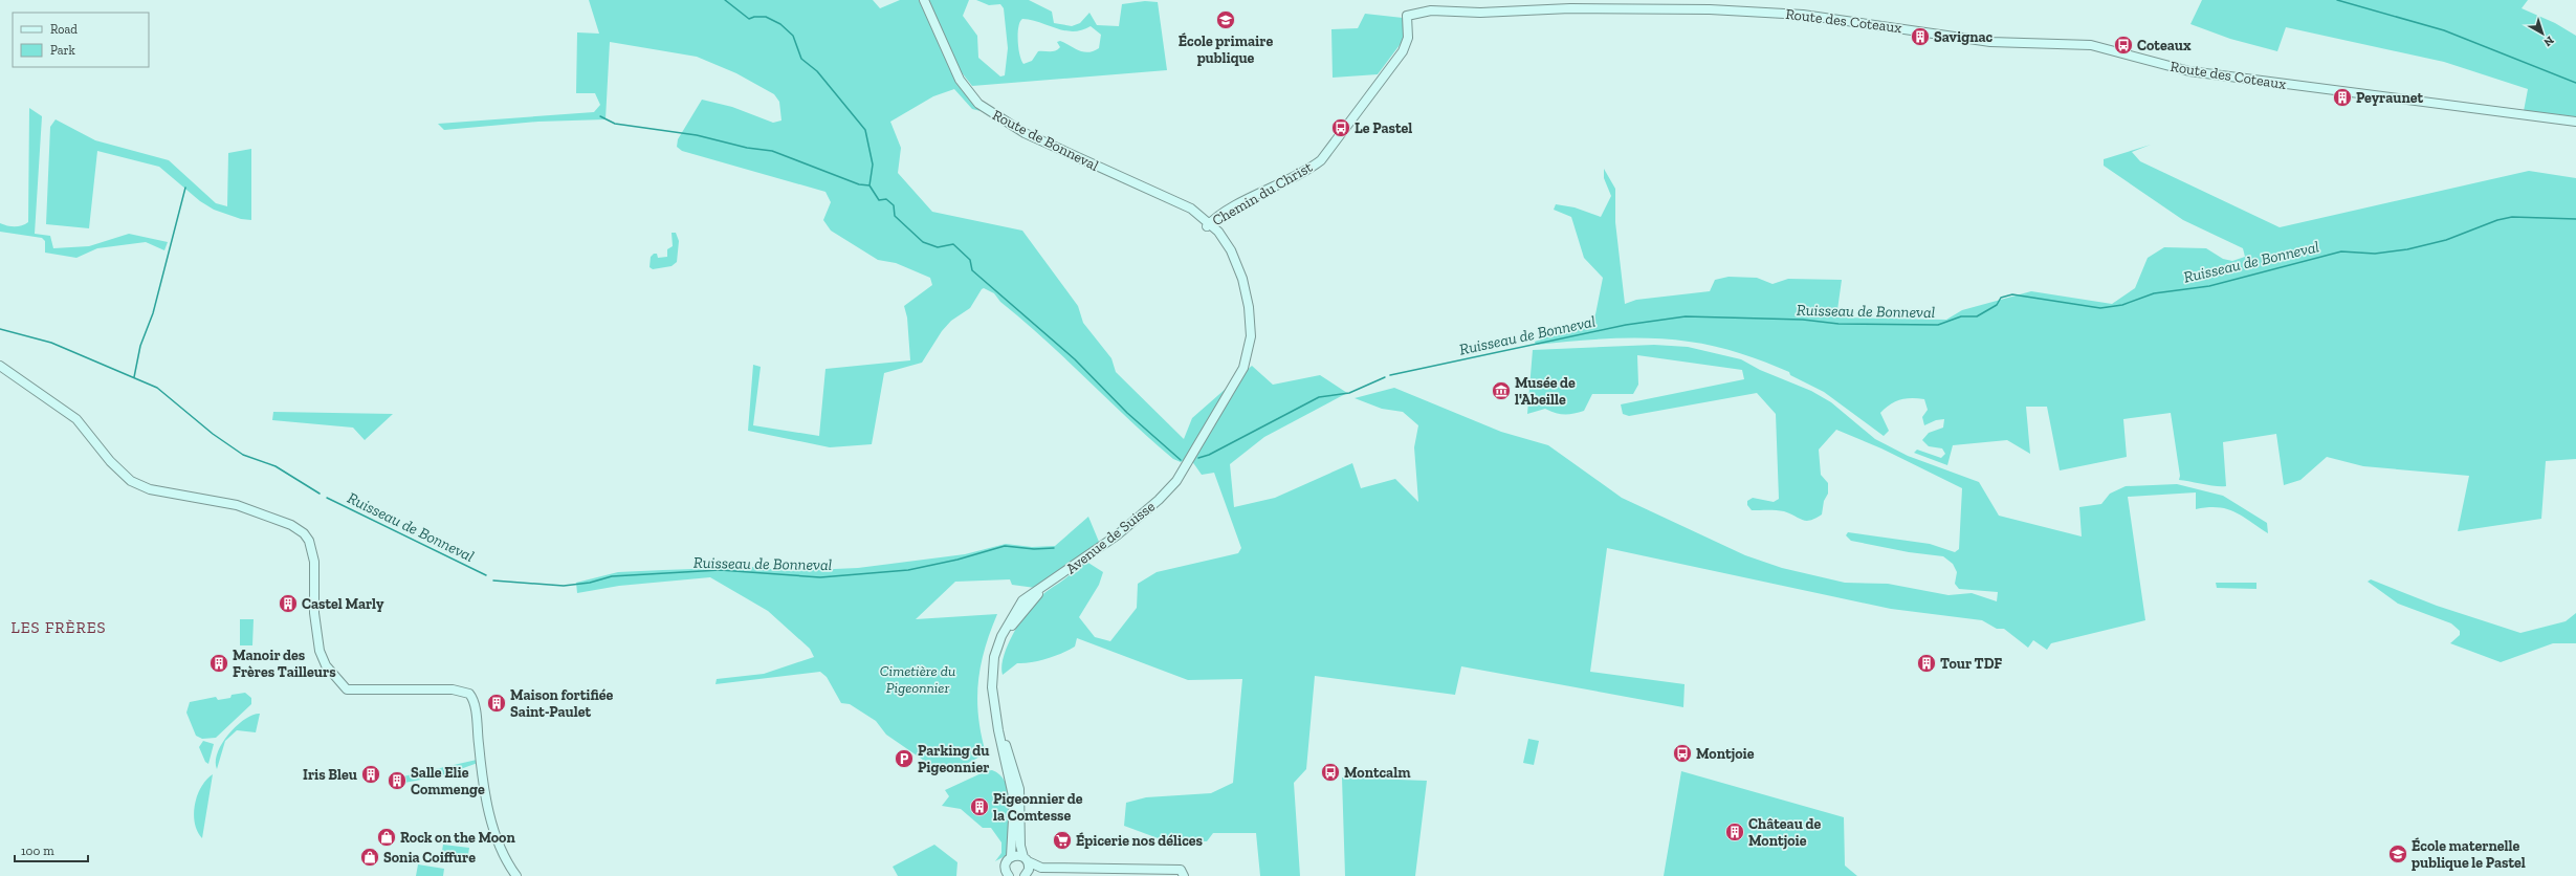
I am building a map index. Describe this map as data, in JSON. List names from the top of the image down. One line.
{"streets":{"street":["Route des Coteaux","Route de Bonneval","Chemin du Christ","Avenue de Suisse"]},"crossings":[["Route des Coteaux","Chemin du Christ"],["Route de Bonneval","Chemin du Christ"],["Route de Bonneval","Avenue de Suisse"]],"districts":["LES FRÈRES"],"water":["Ruisseau de Bonneval"],"parks":["Cimetière du Pigeonnier"],"places":{"school or university":["École primaire publique","École maternelle publique le Pastel"],"building":["Savignac","Peyraunet","Castel Marly","Manoir des Frères Tailleurs","Tour TDF","Maison fortifiée Saint-Paulet","Iris Bleu","Salle Elie Commenge","Pigeonnier de la Comtesse","Château de Montjoie"],"bus stop":["Coteaux","Le Pastel","Montjoie","Montcalm"],"museum":["Musée de l'Abeille"],"parking":["Parking du Pigeonnier"],"shop":["Rock on the Moon","Sonia Coiffure"],"supermarket":["Épicerie nos délices"]},"legend":["Road","Park"],"scale_bar":"100 m","north":"bottom right"}
